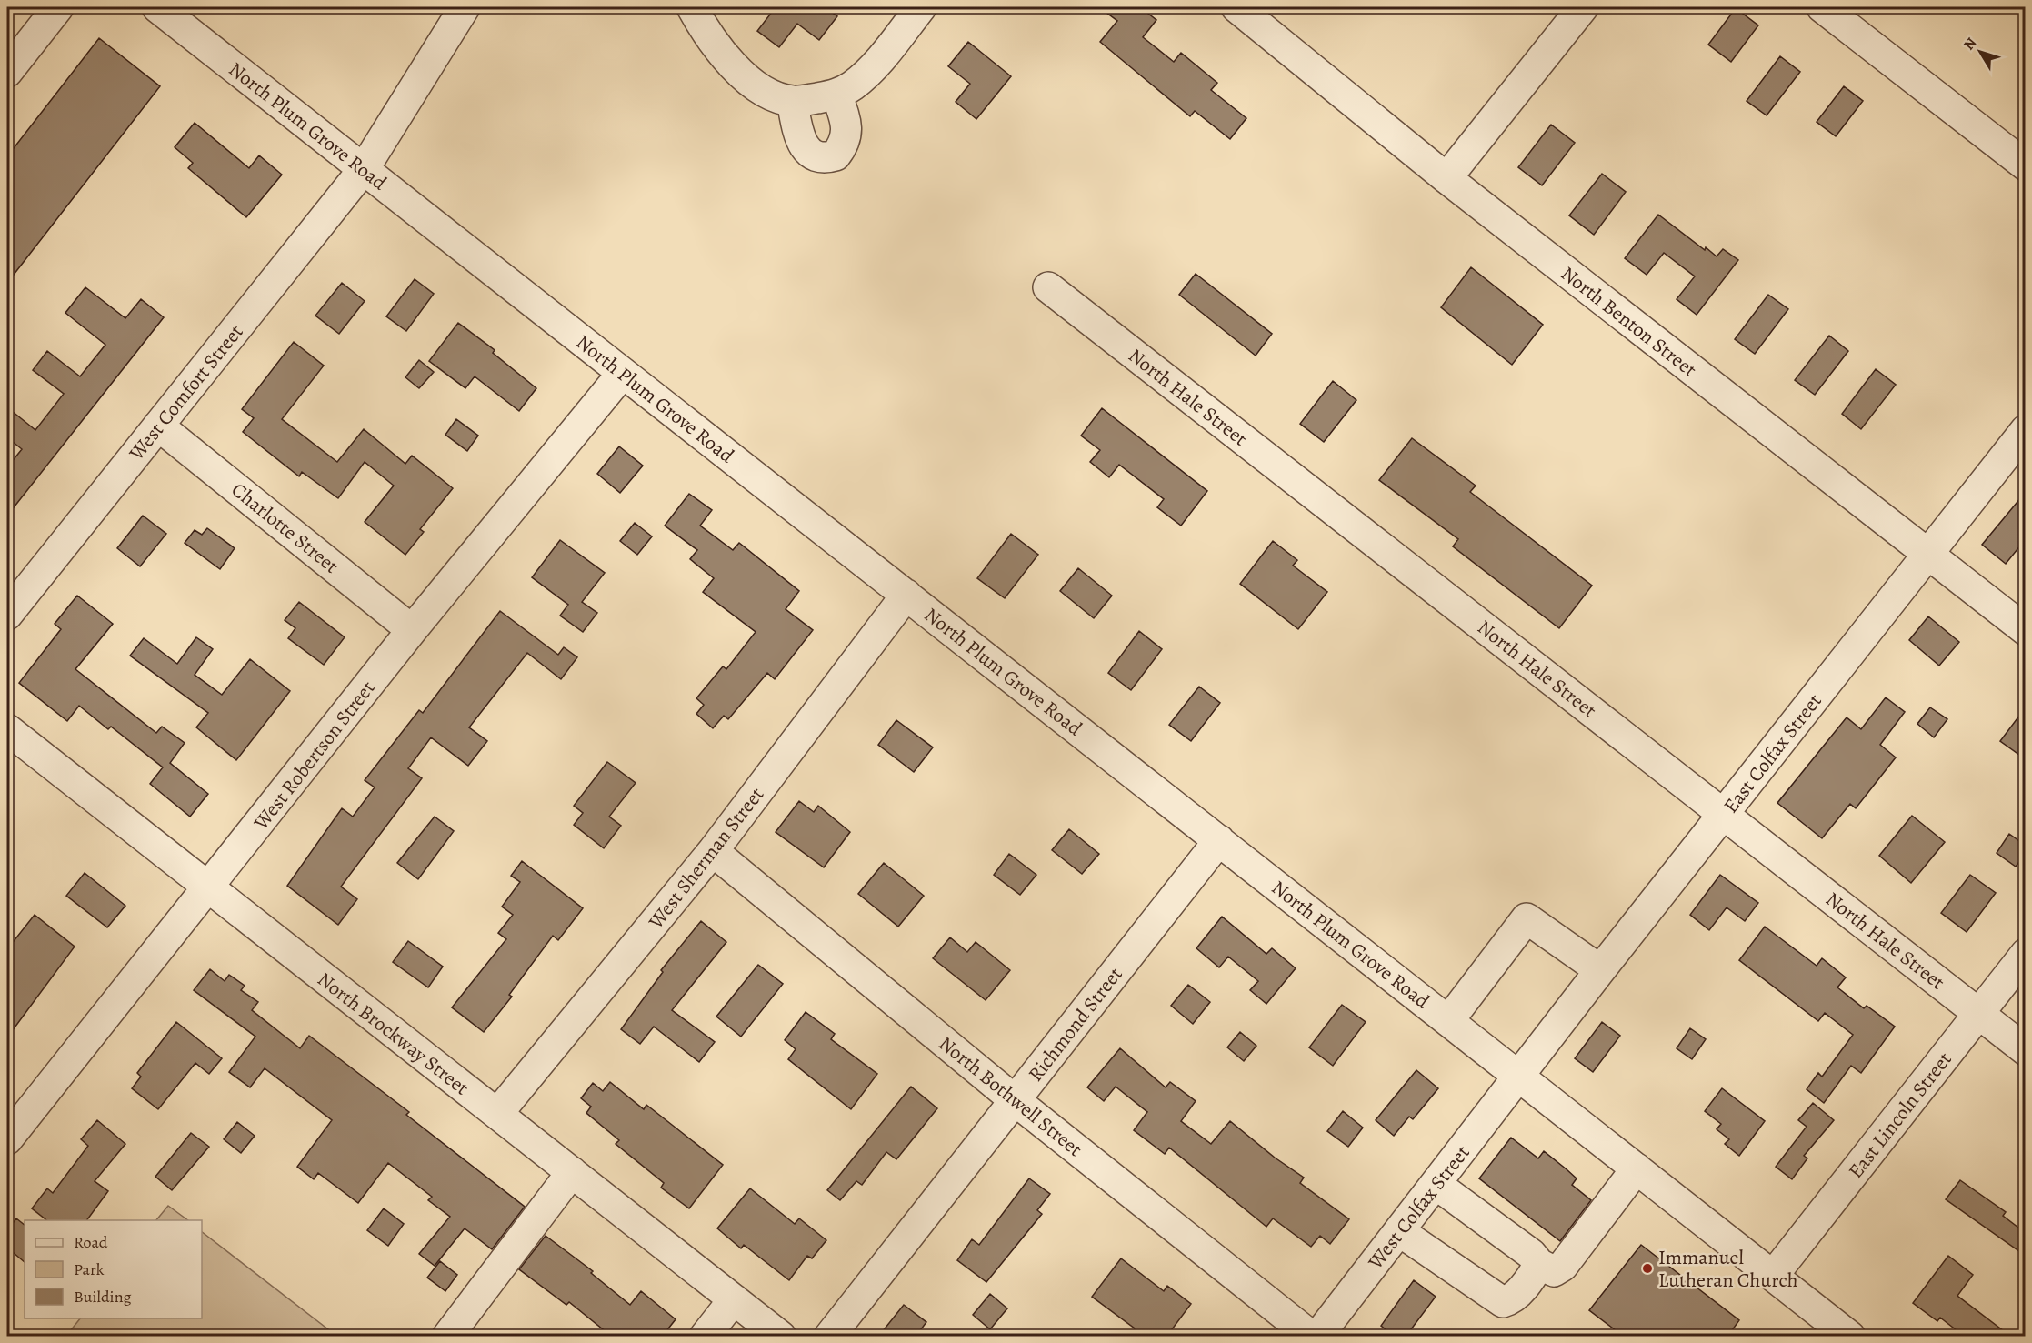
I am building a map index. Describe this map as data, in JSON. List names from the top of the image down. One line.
{"streets":{"street":["North Plum Grove Road","North Benton Street","West Comfort Street","North Hale Street","Charlotte Street","East Colfax Street","West Robertson Street","West Sherman Street","Richmond Street","North Brockway Street","North Bothwell Street","East Lincoln Street","West Colfax Street"]},"crossings":[["North Plum Grove Road","West Comfort Street"],["North Plum Grove Road","East Colfax Street"],["North Plum Grove Road","West Robertson Street"],["North Plum Grove Road","West Sherman Street"],["North Plum Grove Road","Richmond Street"],["North Plum Grove Road","East Lincoln Street"],["North Plum Grove Road","West Colfax Street"],["North Benton Street","East Colfax Street"],["West Comfort Street","Charlotte Street"],["North Hale Street","East Colfax Street"],["North Hale Street","East Lincoln Street"],["Charlotte Street","West Robertson Street"],["East Colfax Street","West Colfax Street"],["West Robertson Street","North Brockway Street"],["West Sherman Street","North Brockway Street"],["West Sherman Street","North Bothwell Street"],["Richmond Street","North Bothwell Street"]],"places":["Immanuel Lutheran Church"],"legend":["Road","Park","Building"],"north":"top left"}
